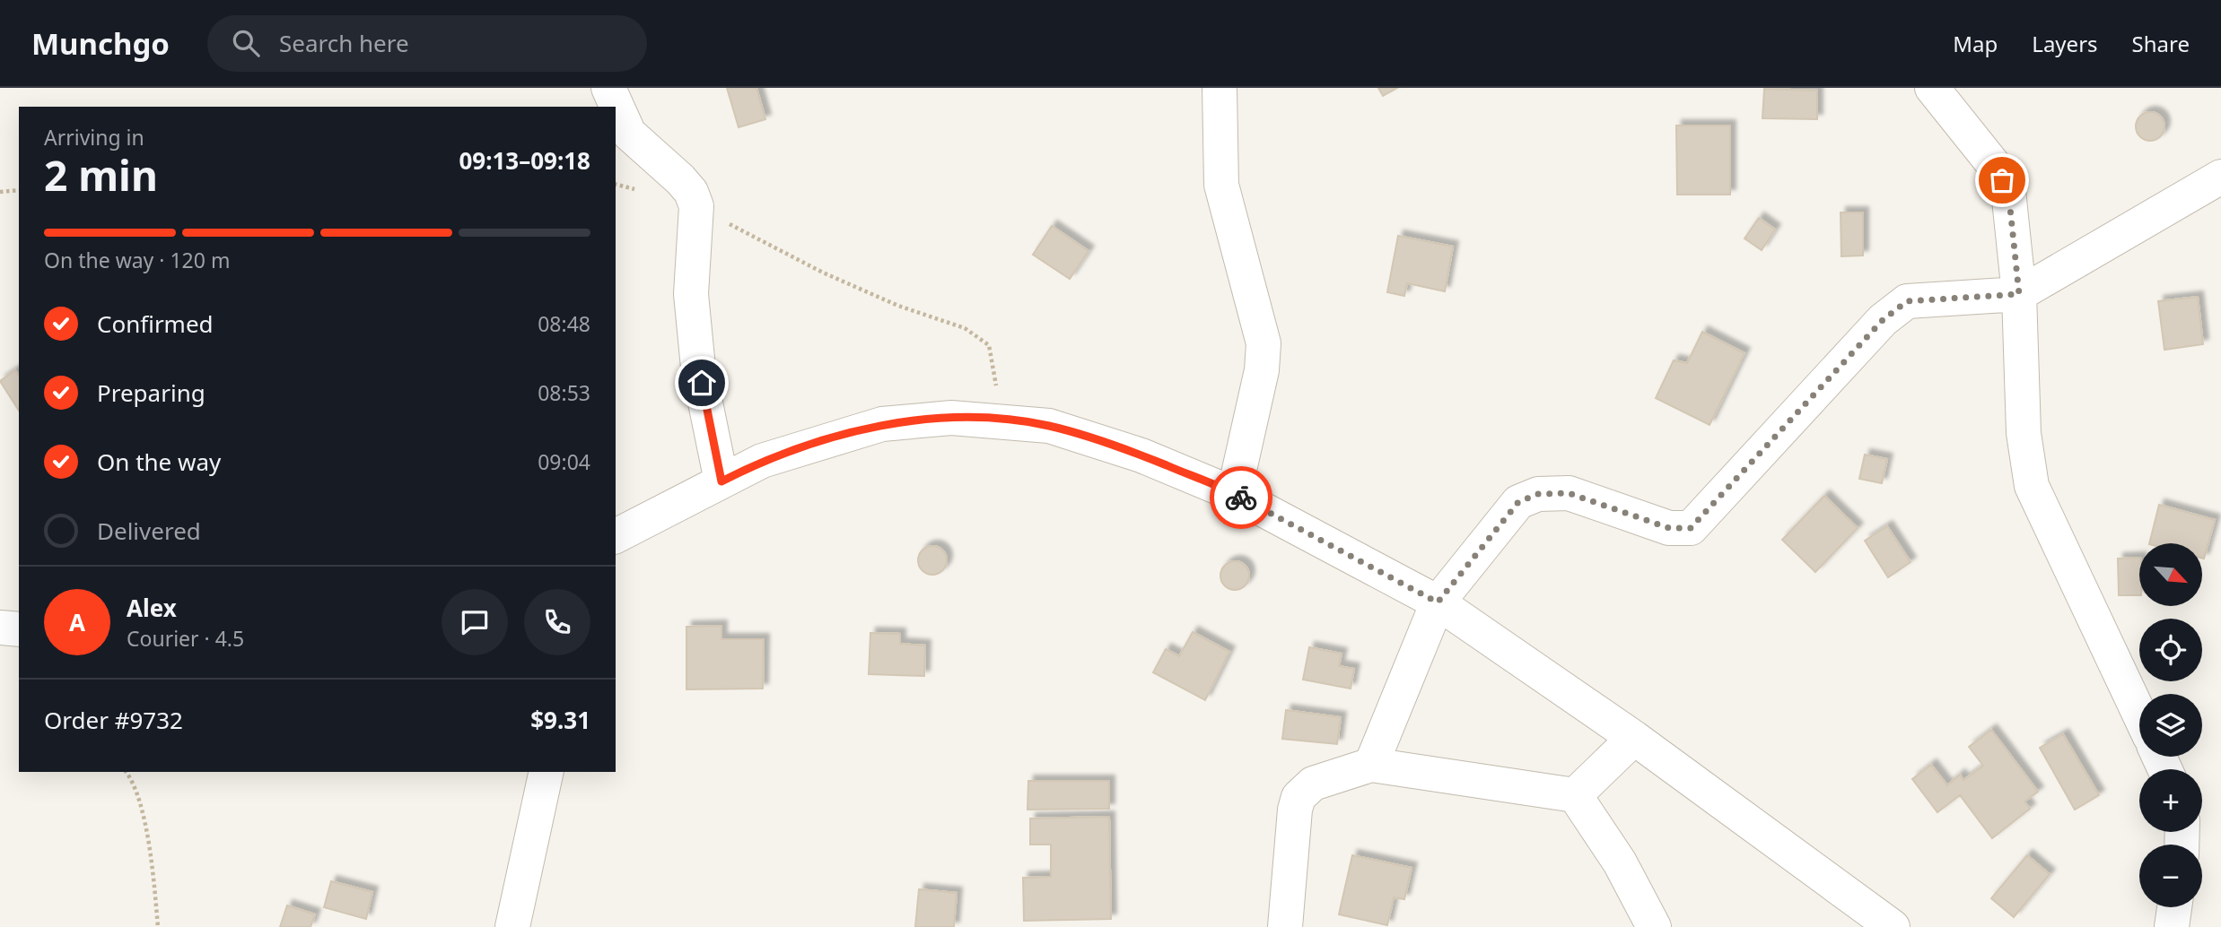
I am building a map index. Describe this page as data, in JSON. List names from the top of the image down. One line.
{"north":"bottom right","page":{"header":"Munchgo","search":"Search here","nav":["Map","Layers","Share"],"heading":["2 min","Arriving in","09:13–09:18"],"panel":["Alex","Courier · 4.5","Order #9732","$9.31"],"bar":"On the way · 120 m","list":[["Confirmed","08:48"],["Preparing","08:53"],["On the way","09:04"],"Delivered"],"map_buttons":["+","−"],"round":"A"}}
